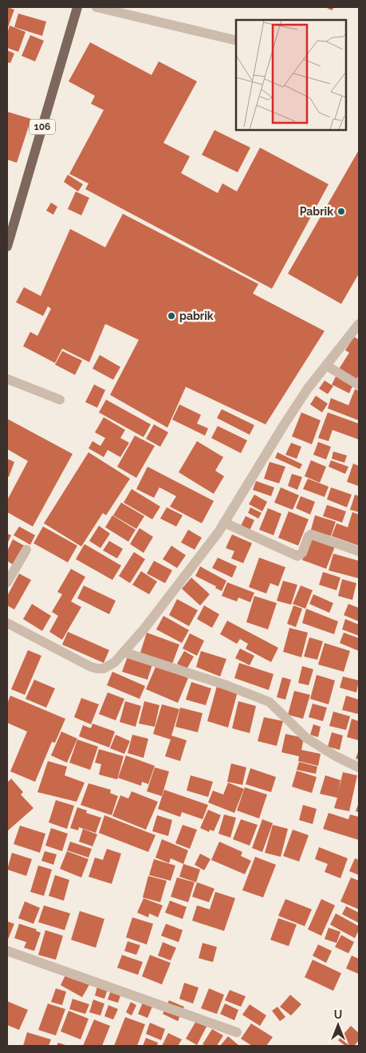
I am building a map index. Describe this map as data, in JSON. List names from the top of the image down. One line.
{"streets":{"main road":["106"]},"places":["Pabrik","pabrik"],"north":"top"}
